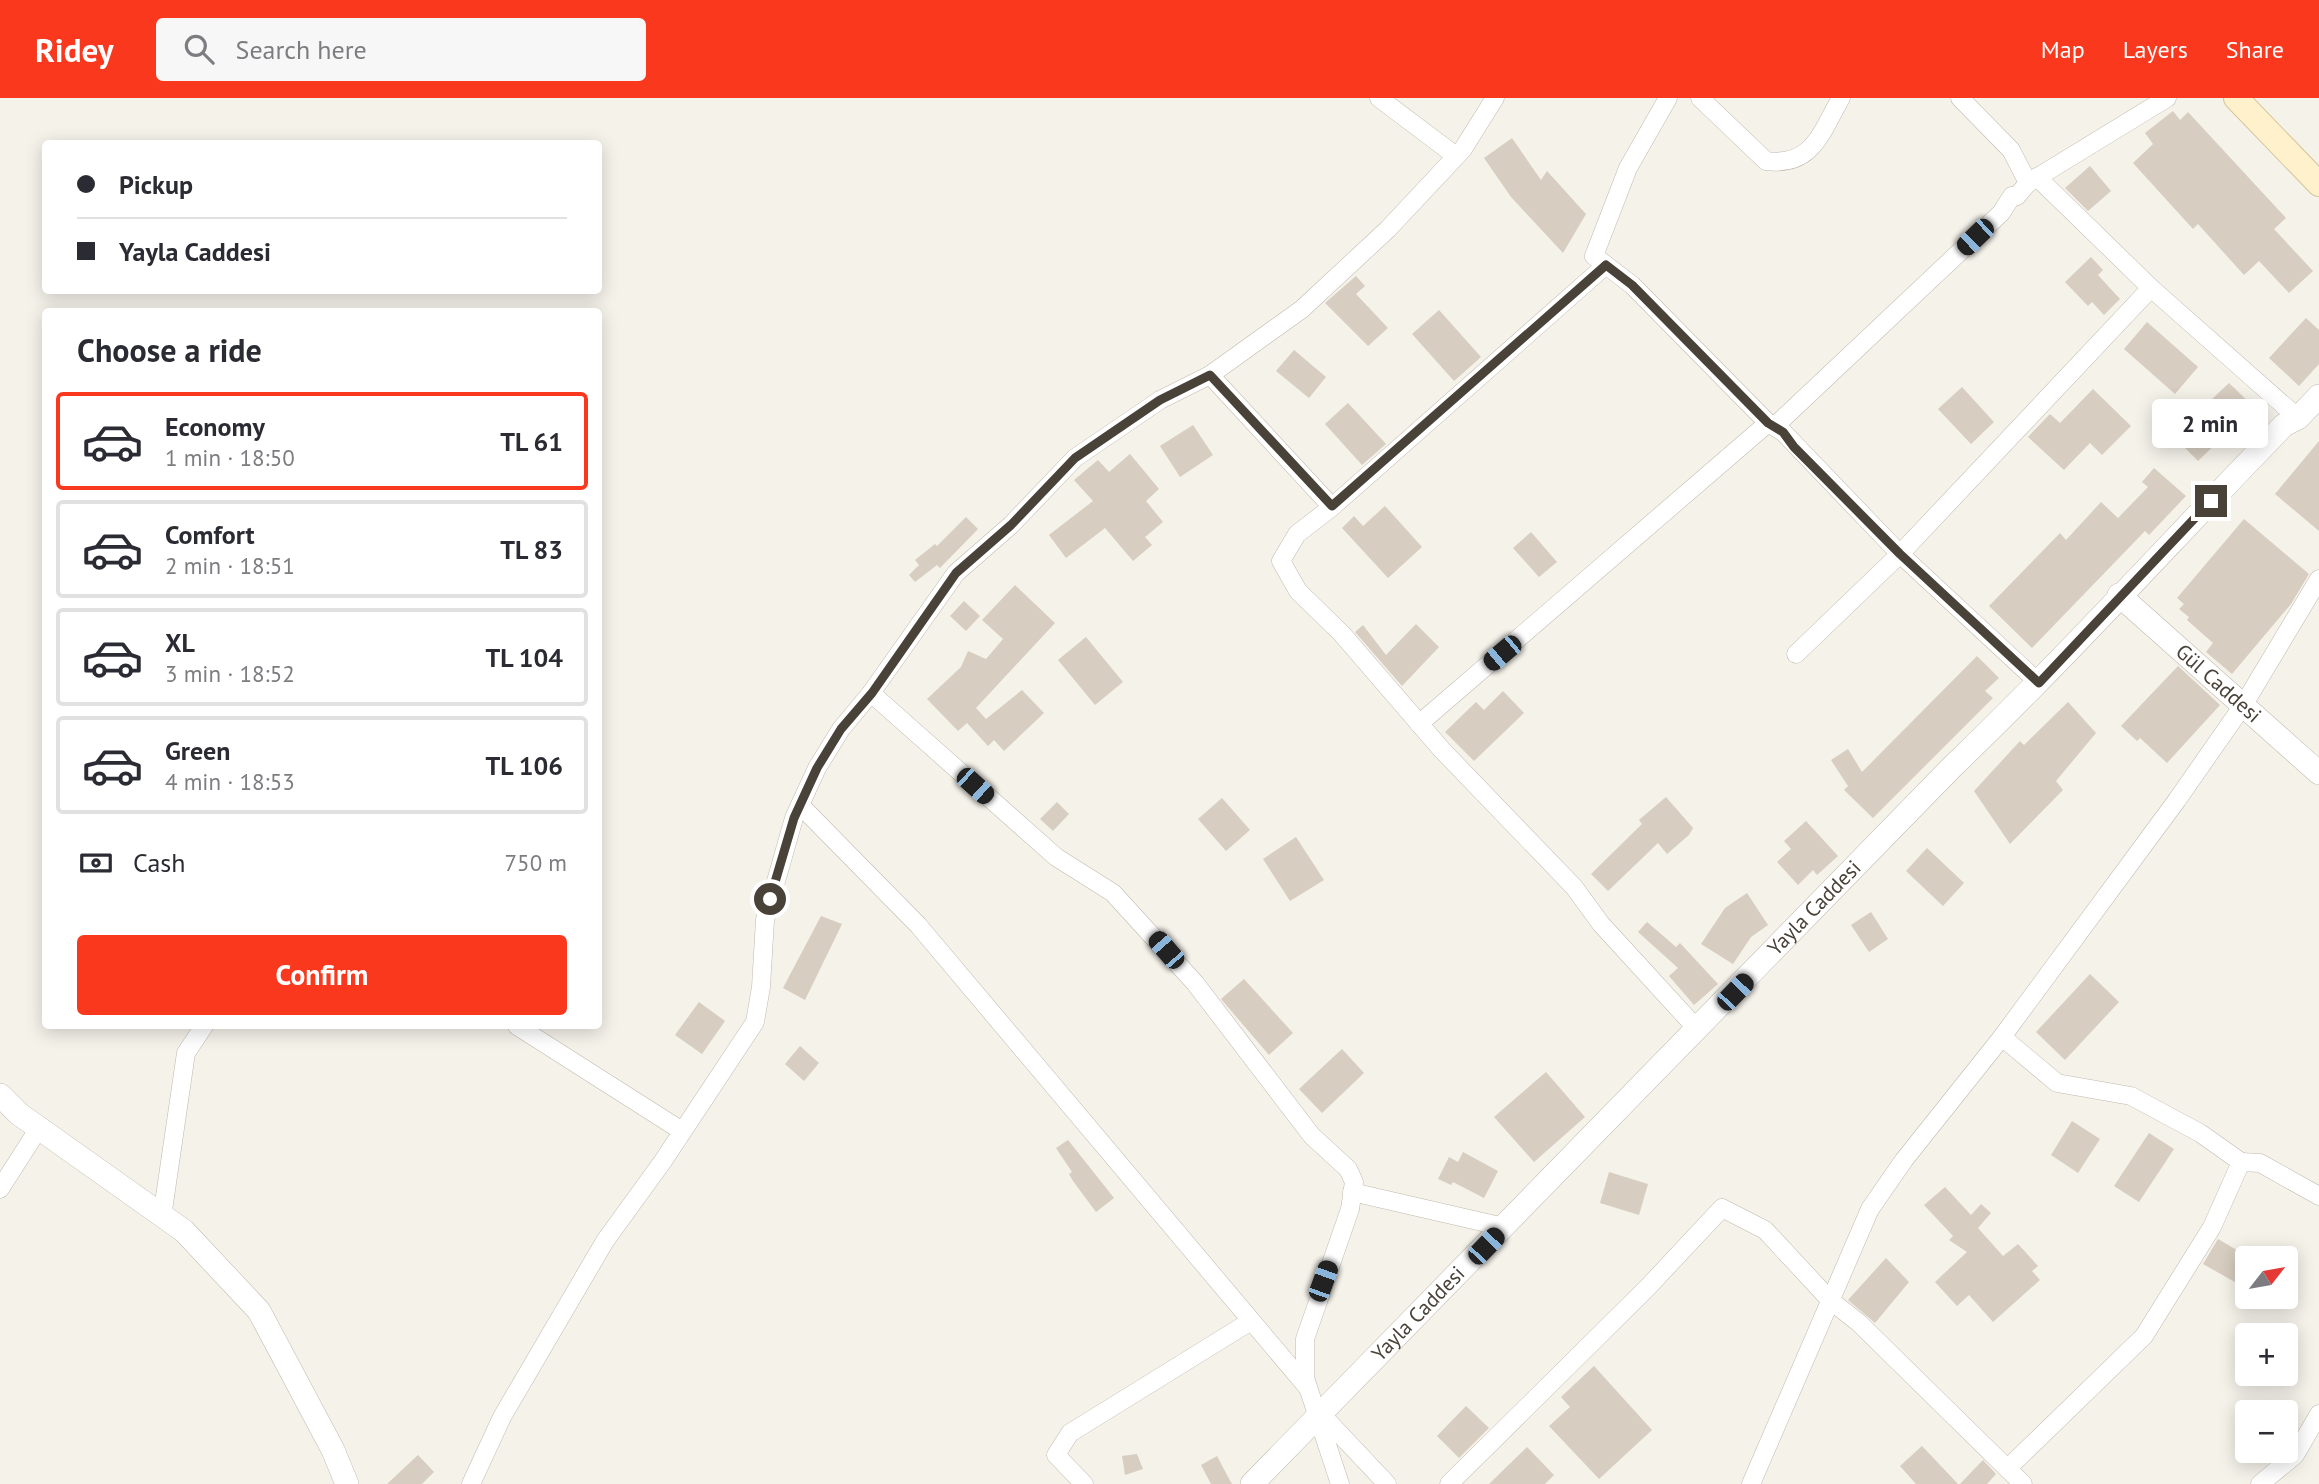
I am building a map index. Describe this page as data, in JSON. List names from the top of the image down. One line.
{"streets":{"street":["Gül Caddesi","Yayla Caddesi"]},"crossings":[["Gül Caddesi","Yayla Caddesi"]],"north":"top right","page":{"header":"Ridey","search":"Search here","nav":["Map","Layers","Share"],"banner":["Pickup","Yayla Caddesi"],"heading":"Choose a ride","list":[{"name":"Economy","note":"1 min · 18:50","value":"TL 61"},{"name":"Comfort","note":"2 min · 18:51","value":"TL 83"},{"name":"XL","note":"3 min · 18:52","value":"TL 104"},{"name":"Green","note":"4 min · 18:53","value":"TL 106"}],"bubble":"2 min","pay":["Cash","750 m"],"buttons":"Confirm","map_buttons":["+","−"]}}
